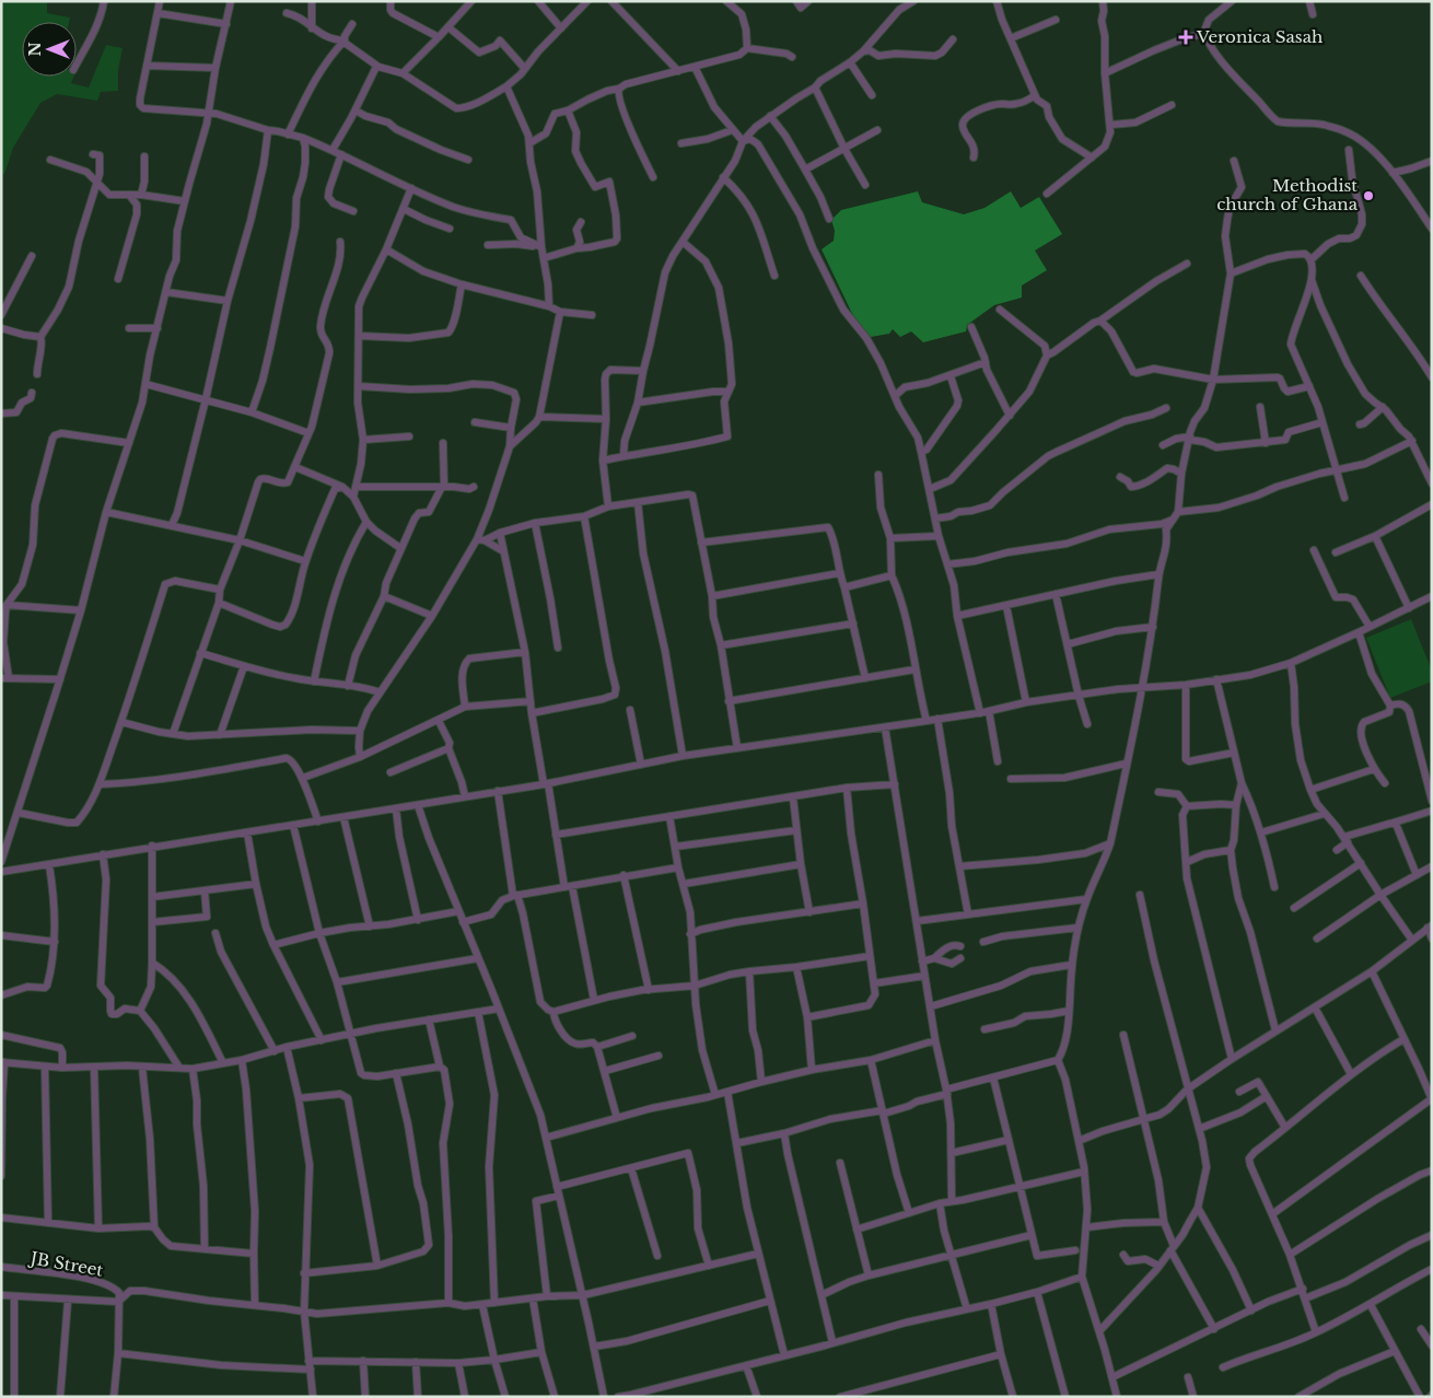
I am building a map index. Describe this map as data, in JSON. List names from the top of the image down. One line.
{"streets":{"street":["JB Street"]},"places":{"health":["Veronica Sasah"],"other":["Methodist church of Ghana"]},"north":"left"}
